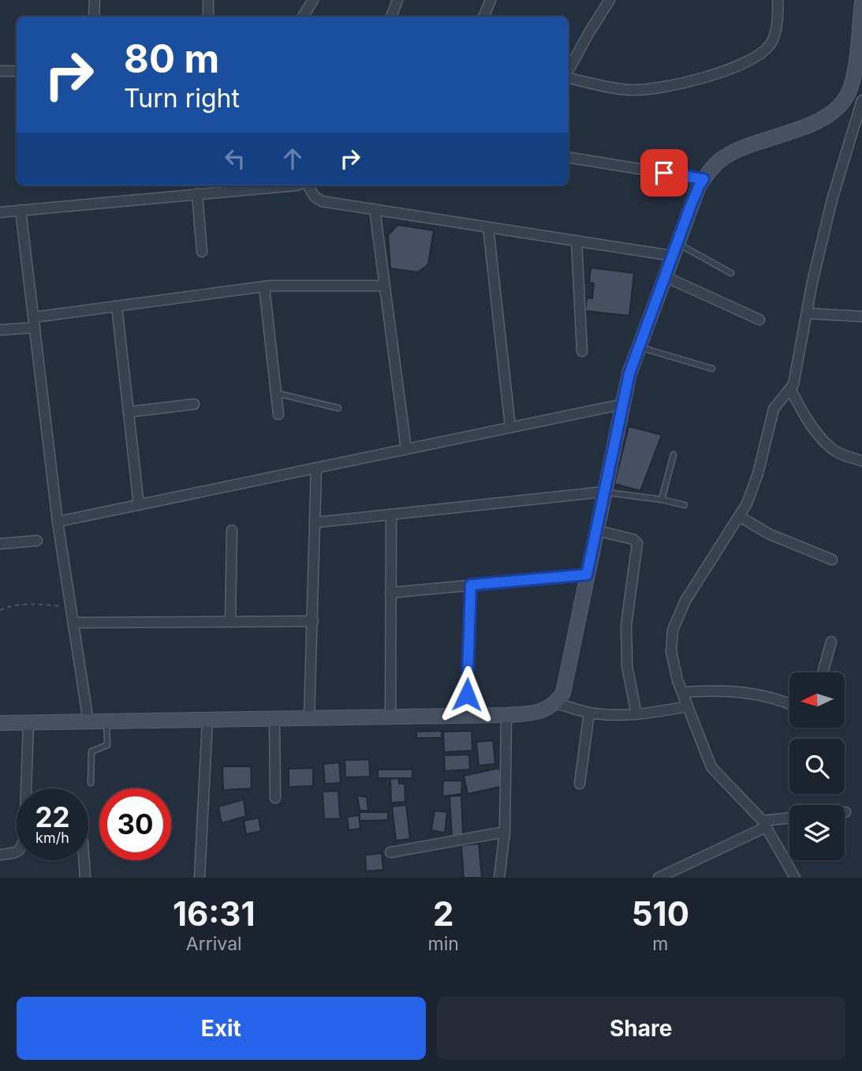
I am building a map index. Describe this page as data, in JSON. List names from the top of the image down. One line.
{"north":"left","page":{"turn":["80 m","Turn right"],"speed":"22 km/h","limit":"30","eta":["16:31","Arrival","2","min","510","m"],"buttons":["Exit","Share"]}}
